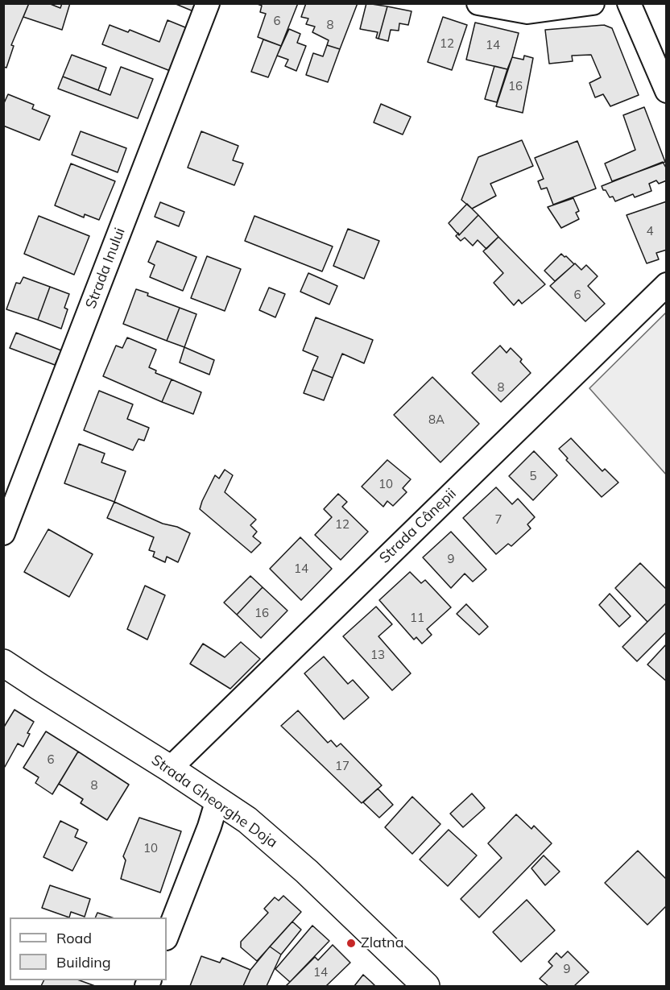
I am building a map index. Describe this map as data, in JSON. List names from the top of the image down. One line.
{"streets":{"main road":["Strada Gheorghe Doja"],"street":["Strada Inului","Strada Cânepii"]},"crossings":[["Strada Cânepii","Strada Gheorghe Doja"]],"places":["Zlatna"],"house_numbers":["6","8","12","14","16","4","6","8","8A","5","10","7","12","9","14","16","11","13","6","17","8","10","9","14"],"legend":["Road","Building"]}
